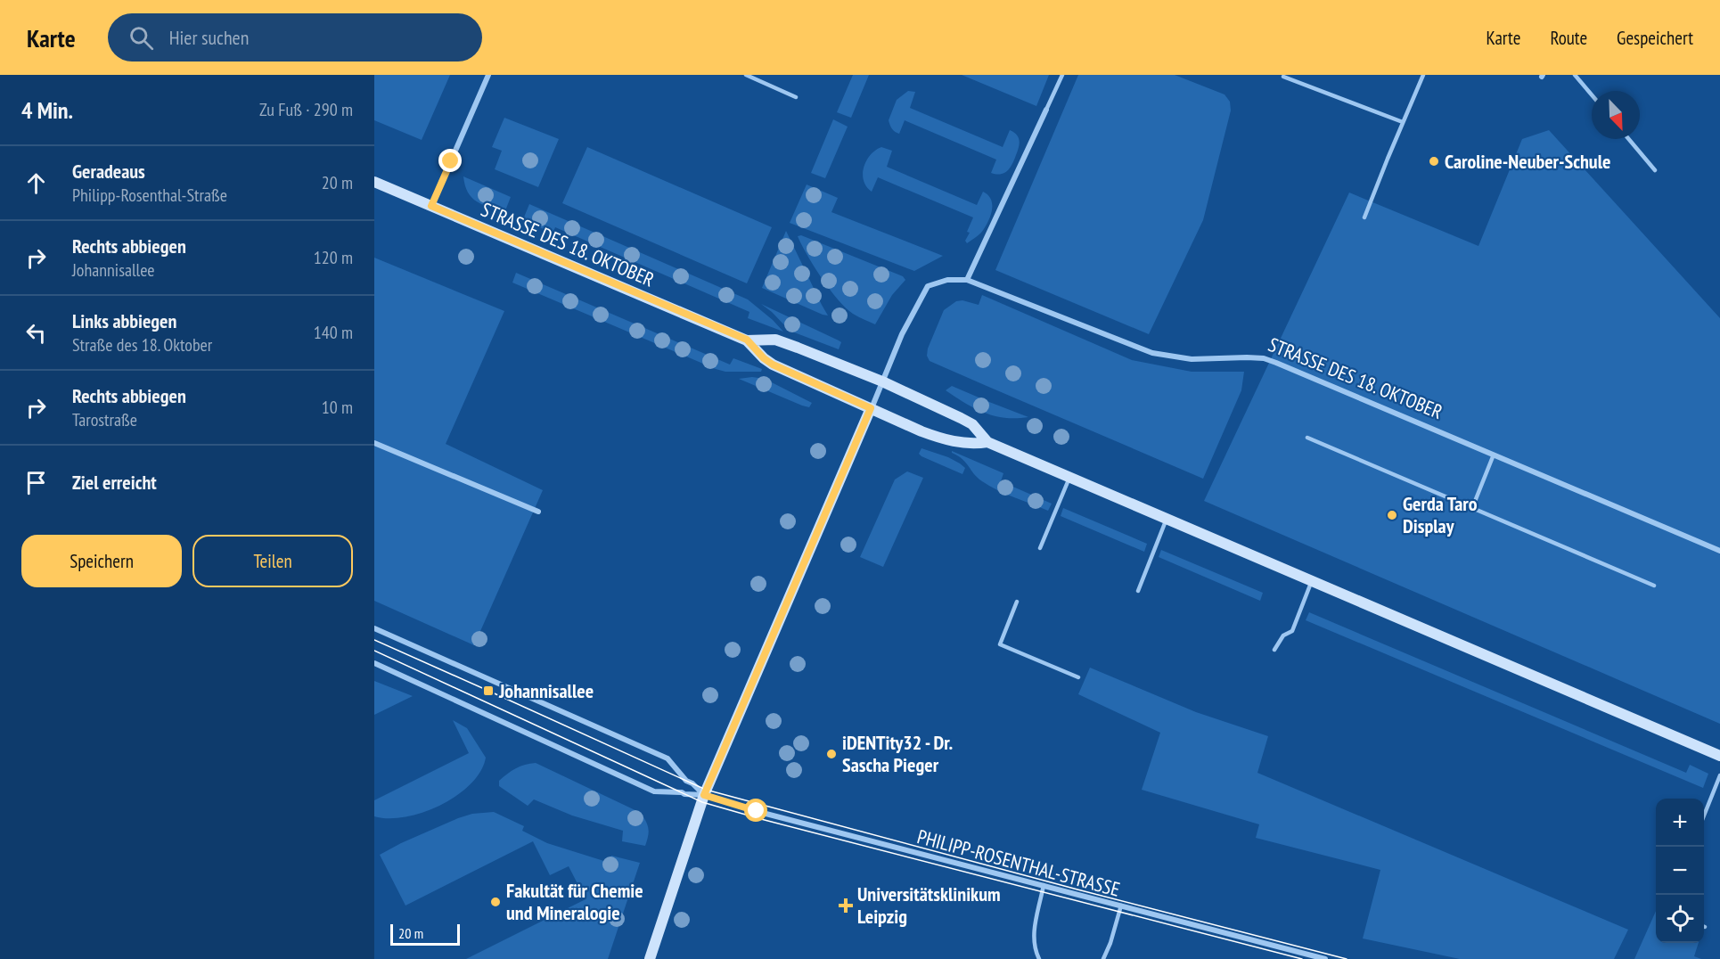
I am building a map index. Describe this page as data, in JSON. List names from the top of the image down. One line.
{"streets":{"main road":["STRASSE DES 18. OKTOBER"],"street":["PHILIPP-ROSENTHAL-STRASSE"]},"places":{"other":["Caroline-Neuber-Schule","Gerda Taro Display","iDENTity32 - Dr. Sascha Pieger","Fakultät für Chemie und Mineralogie"],"transit":["Johannisallee"],"health":["Universitätsklinikum Leipzig"]},"scale_bar":"20 m","north":"bottom right","page":{"header":"Karte","search":"Hier suchen","nav":["Karte","Route","Gespeichert"],"heading":["4 Min.","Zu Fuß · 290 m"],"list":[["Geradeaus","Philipp-Rosenthal-Straße","20 m"],["Rechts abbiegen","Johannisallee","120 m"],["Links abbiegen","Straße des 18. Oktober","140 m"],["Rechts abbiegen","Tarostraße","10 m"],"Ziel erreicht"],"buttons":["Speichern","Teilen"],"map_buttons":["+","−"],"scale":"20 m"}}
